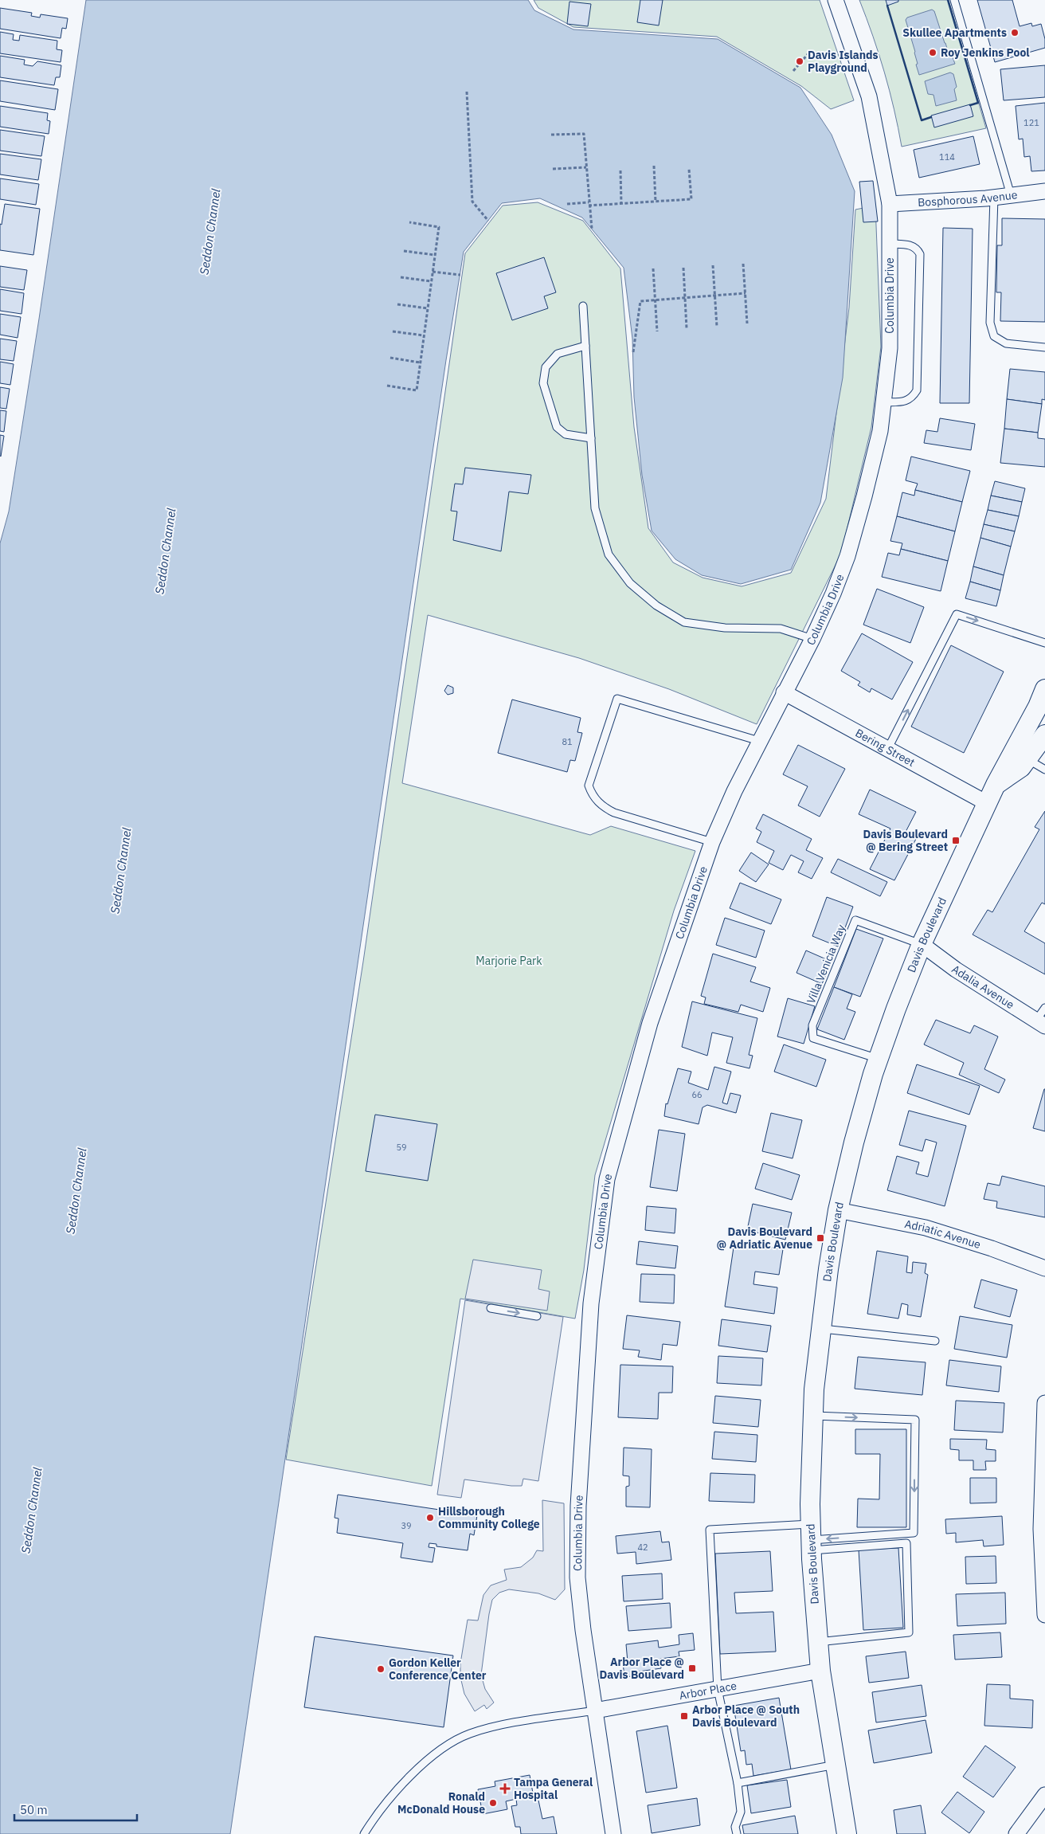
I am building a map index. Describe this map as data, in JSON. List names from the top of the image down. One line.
{"streets":{"street":["Bosphorous Avenue","Columbia Drive","Bering Street","Davis Boulevard","Adalia Avenue","Adriatic Avenue","Arbor Place"],"lane":["Villa Venicia Way"]},"crossings":[["Bosphorous Avenue","Columbia Drive"],["Columbia Drive","Bering Street"],["Columbia Drive","Arbor Place"],["Bering Street","Davis Boulevard"],["Davis Boulevard","Villa Venicia Way"],["Davis Boulevard","Adalia Avenue"],["Davis Boulevard","Adriatic Avenue"],["Davis Boulevard","Arbor Place"],["Villa Venicia Way","Adalia Avenue"]],"water":["Seddon Channel"],"parks":["Marjorie Park"],"places":{"other":["Skullee Apartments","Roy Jenkins Pool","Davis Islands Playground","Hillsborough Community College","Gordon Keller Conference Center","Ronald McDonald House"],"transit":["Davis Boulevard @ Bering Street","Davis Boulevard @ Adriatic Avenue","Arbor Place @ Davis Boulevard","Arbor Place @ South Davis Boulevard"],"health":["Tampa General Hospital"]},"house_numbers":["121","114","81","66","59","39","42"],"scale_bar":"50 m"}
